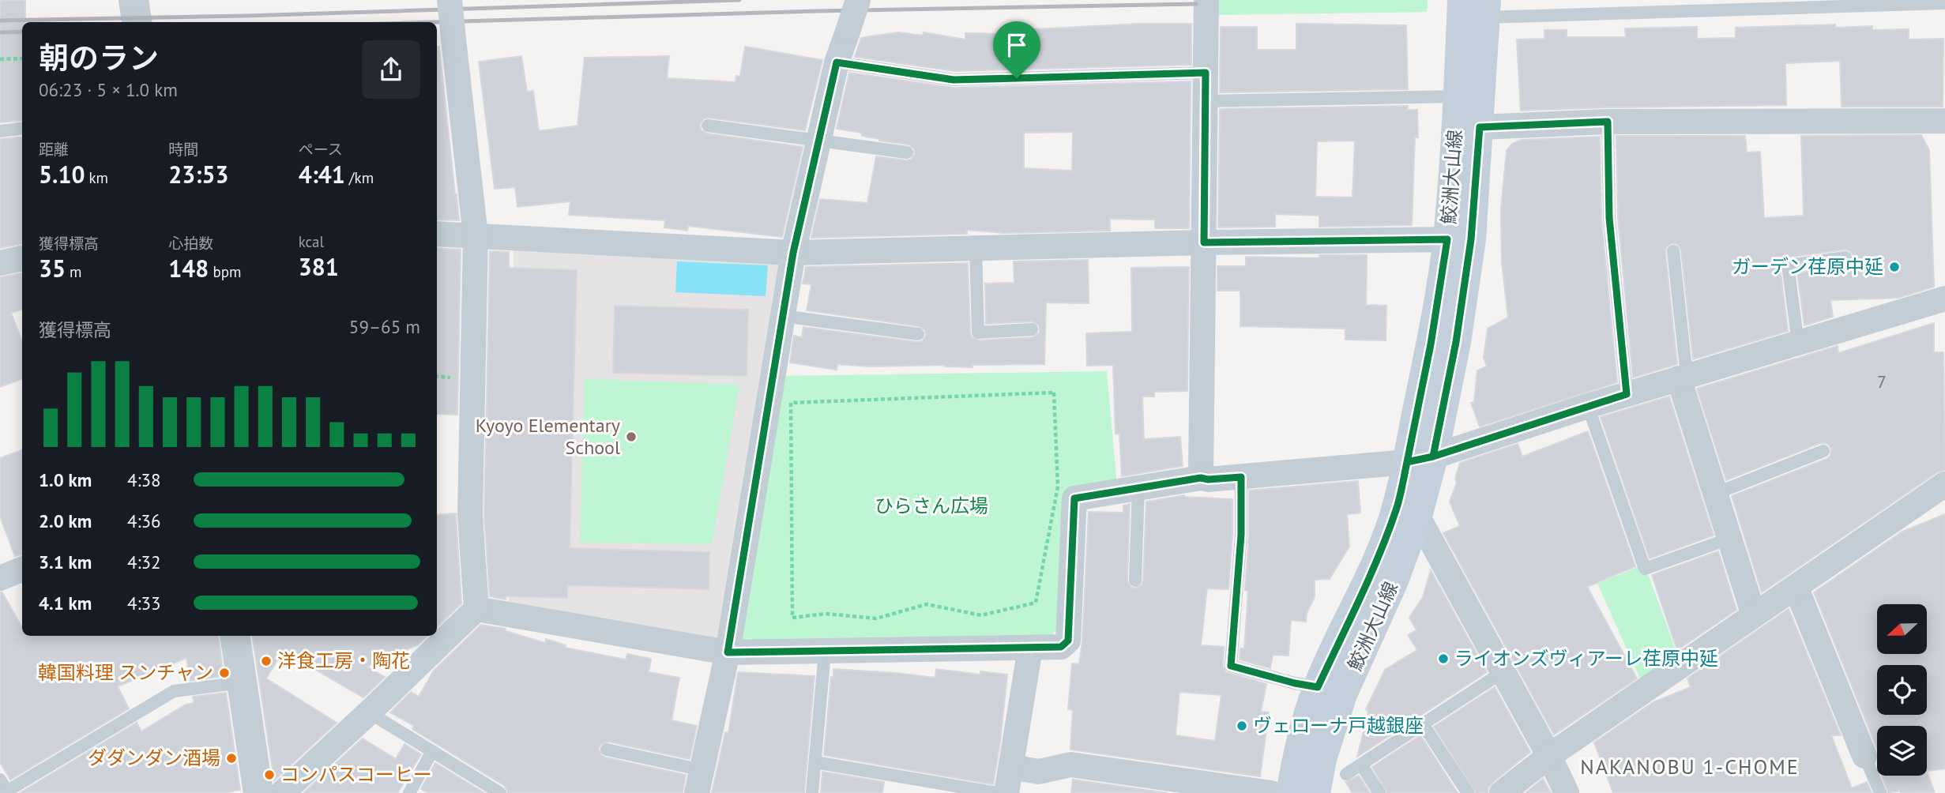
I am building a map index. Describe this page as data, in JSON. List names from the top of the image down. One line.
{"streets":{"main road":["鮫洲大山線"]},"districts":["NAKANOBU 1-CHOME"],"parks":["ひらさん広場"],"places":["ガーデン荏原中延","Kyoyo Elementary School","ライオンズヴィアーレ荏原中延","洋食工房・陶花","韓国料理 スンチャン","ヴェローナ戸越銀座","ダダンダン酒場","コンパスコーヒー"],"house_numbers":["7"],"north":"left","page":{"heading":["朝のラン","06:23 · 5 × 1.0 km"],"stats":[["距離","5.10 km"],["時間","23:53"],["ペース","4:41 /km"],["獲得標高","35 m"],["心拍数","148 bpm"],["kcal","381"]],"chart":["獲得標高","59–65 m"],"list":[{"name":"1.0 km","note":"4:38"},{"name":"2.0 km","note":"4:36"},{"name":"3.1 km","note":"4:32"},{"name":"4.1 km","note":"4:33"}]}}
